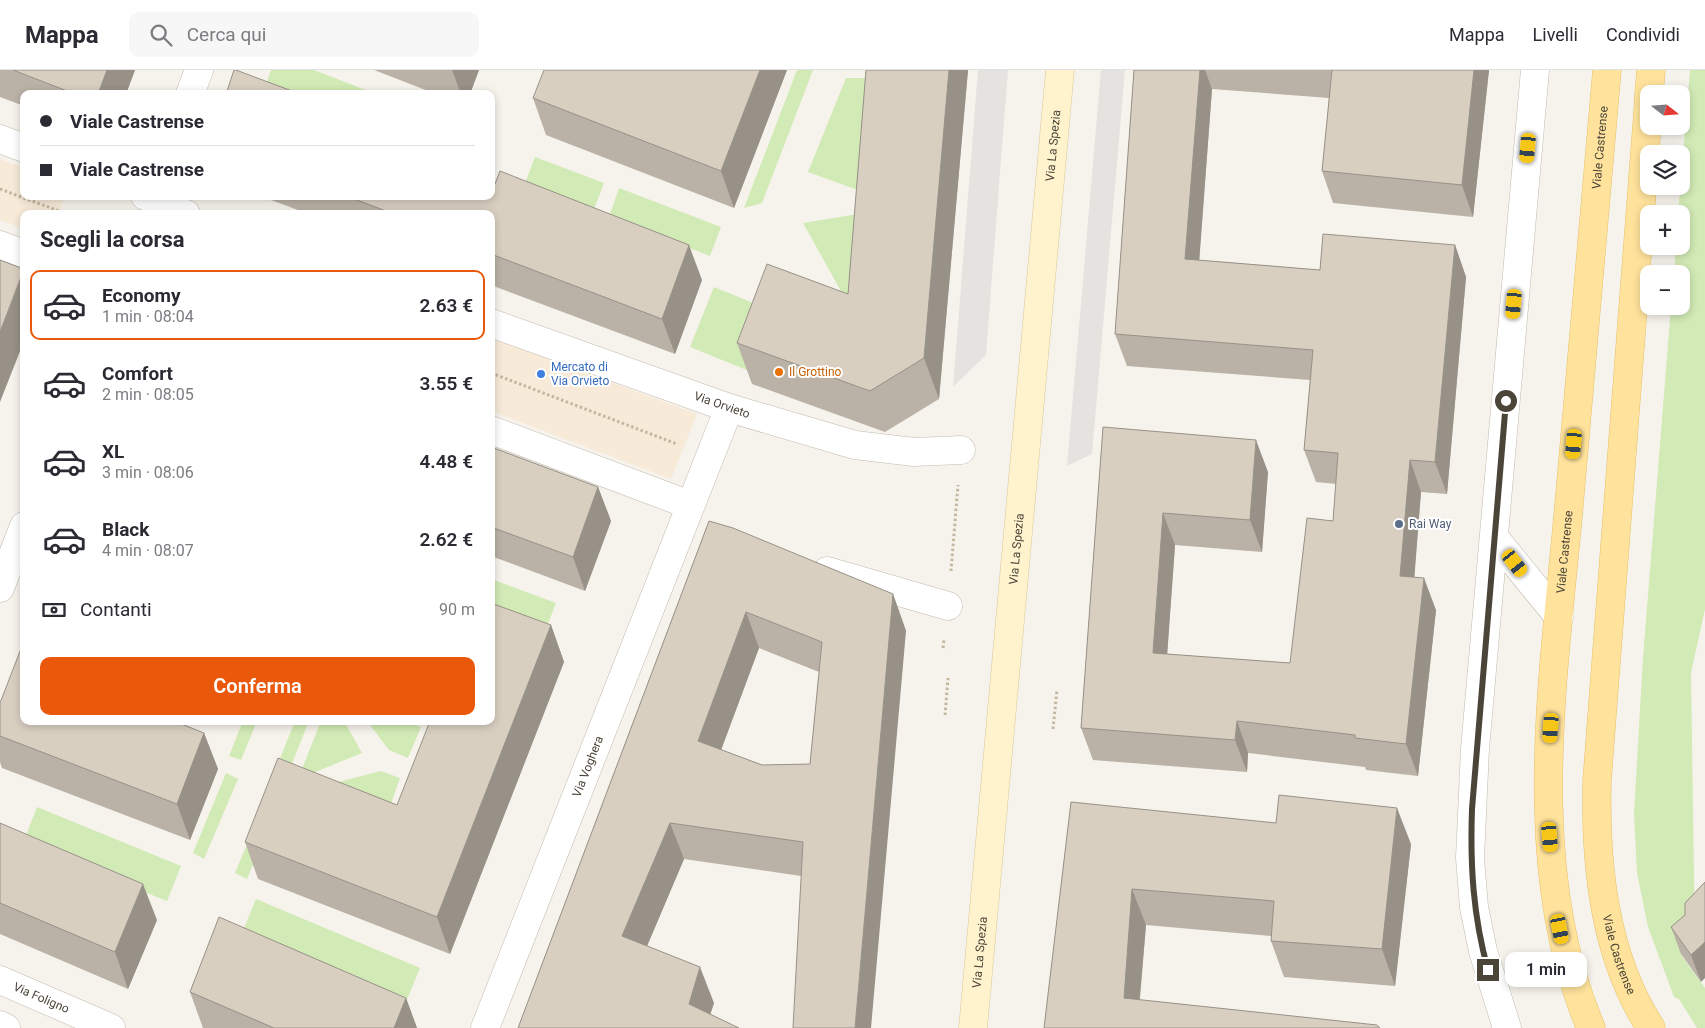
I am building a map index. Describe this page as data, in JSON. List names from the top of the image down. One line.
{"streets":{"main road":["Via La Spezia","Viale Castrense"],"street":["Via Orvieto","Via Voghera","Via Foligno"]},"crossings":[["Via Orvieto","Via Voghera"]],"places":["Il Grottino","Mercato di Via Orvieto","Rai Way"],"north":"right","page":{"header":"Mappa","search":"Cerca qui","nav":["Mappa","Livelli","Condividi"],"map_buttons":["+","−"],"banner":["Viale Castrense","Viale Castrense"],"heading":"Scegli la corsa","list":[{"name":"Economy","note":"1 min · 08:04","value":"2.63 €"},{"name":"Comfort","note":"2 min · 08:05","value":"3.55 €"},{"name":"XL","note":"3 min · 08:06","value":"4.48 €"},{"name":"Black","note":"4 min · 08:07","value":"2.62 €"}],"pay":["Contanti","90 m"],"buttons":"Conferma","bubble":"1 min"}}
